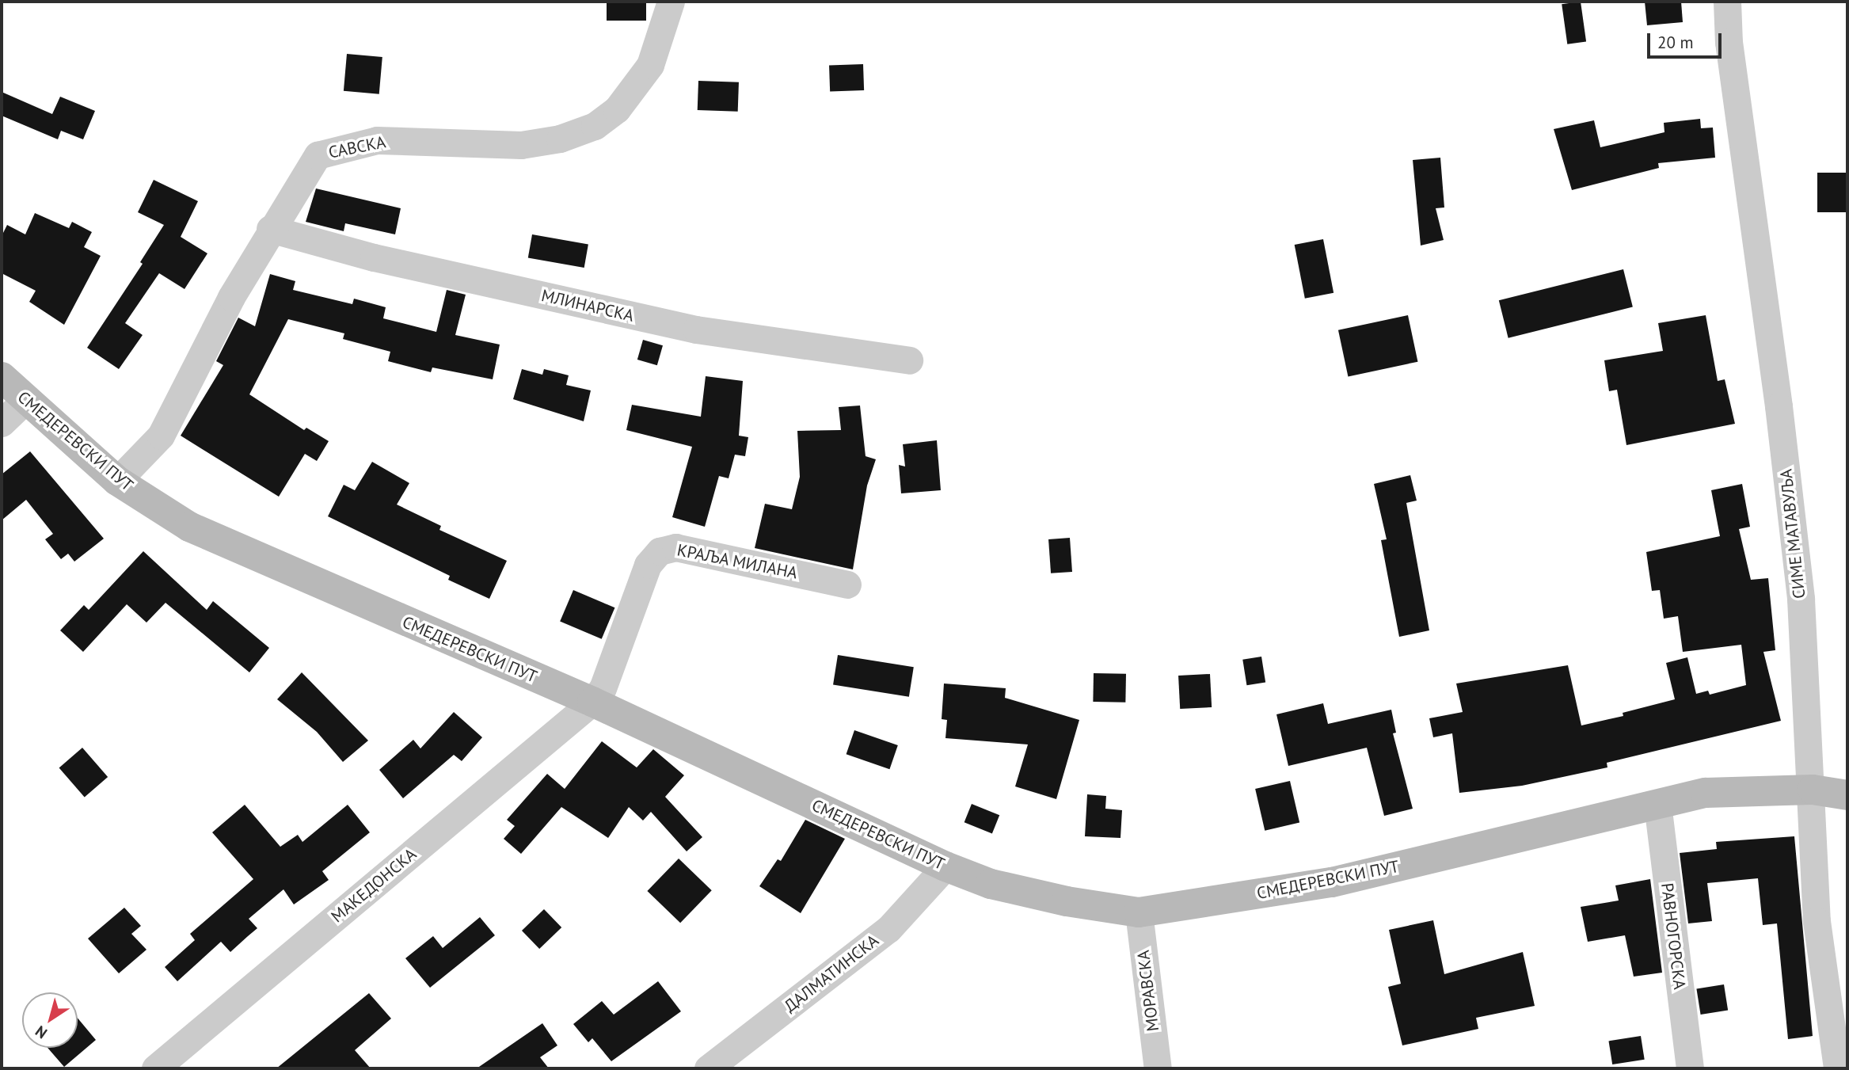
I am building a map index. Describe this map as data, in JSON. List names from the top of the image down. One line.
{"streets":{"street":["САВСКА","МЛИНАРСКА","СМЕДЕРЕВСКИ ПУТ","СИМЕ МАТАВУЉА","КРАЉА МИЛАНА","МАКЕДОНСКА","РАВНОГОРСКА","ДАЛМАТИНСКА","МОРАВСКА"]},"crossings":[["САВСКА","МЛИНАРСКА"],["САВСКА","СМЕДЕРЕВСКИ ПУТ"],["СМЕДЕРЕВСКИ ПУТ","СИМЕ МАТАВУЉА"],["СМЕДЕРЕВСКИ ПУТ","КРАЉА МИЛАНА"],["СМЕДЕРЕВСКИ ПУТ","МАКЕДОНСКА"],["СМЕДЕРЕВСКИ ПУТ","РАВНОГОРСКА"],["СМЕДЕРЕВСКИ ПУТ","ДАЛМАТИНСКА"],["СМЕДЕРЕВСКИ ПУТ","МОРАВСКА"],["КРАЉА МИЛАНА","МАКЕДОНСКА"]],"scale_bar":"20 m","north":"bottom left"}
